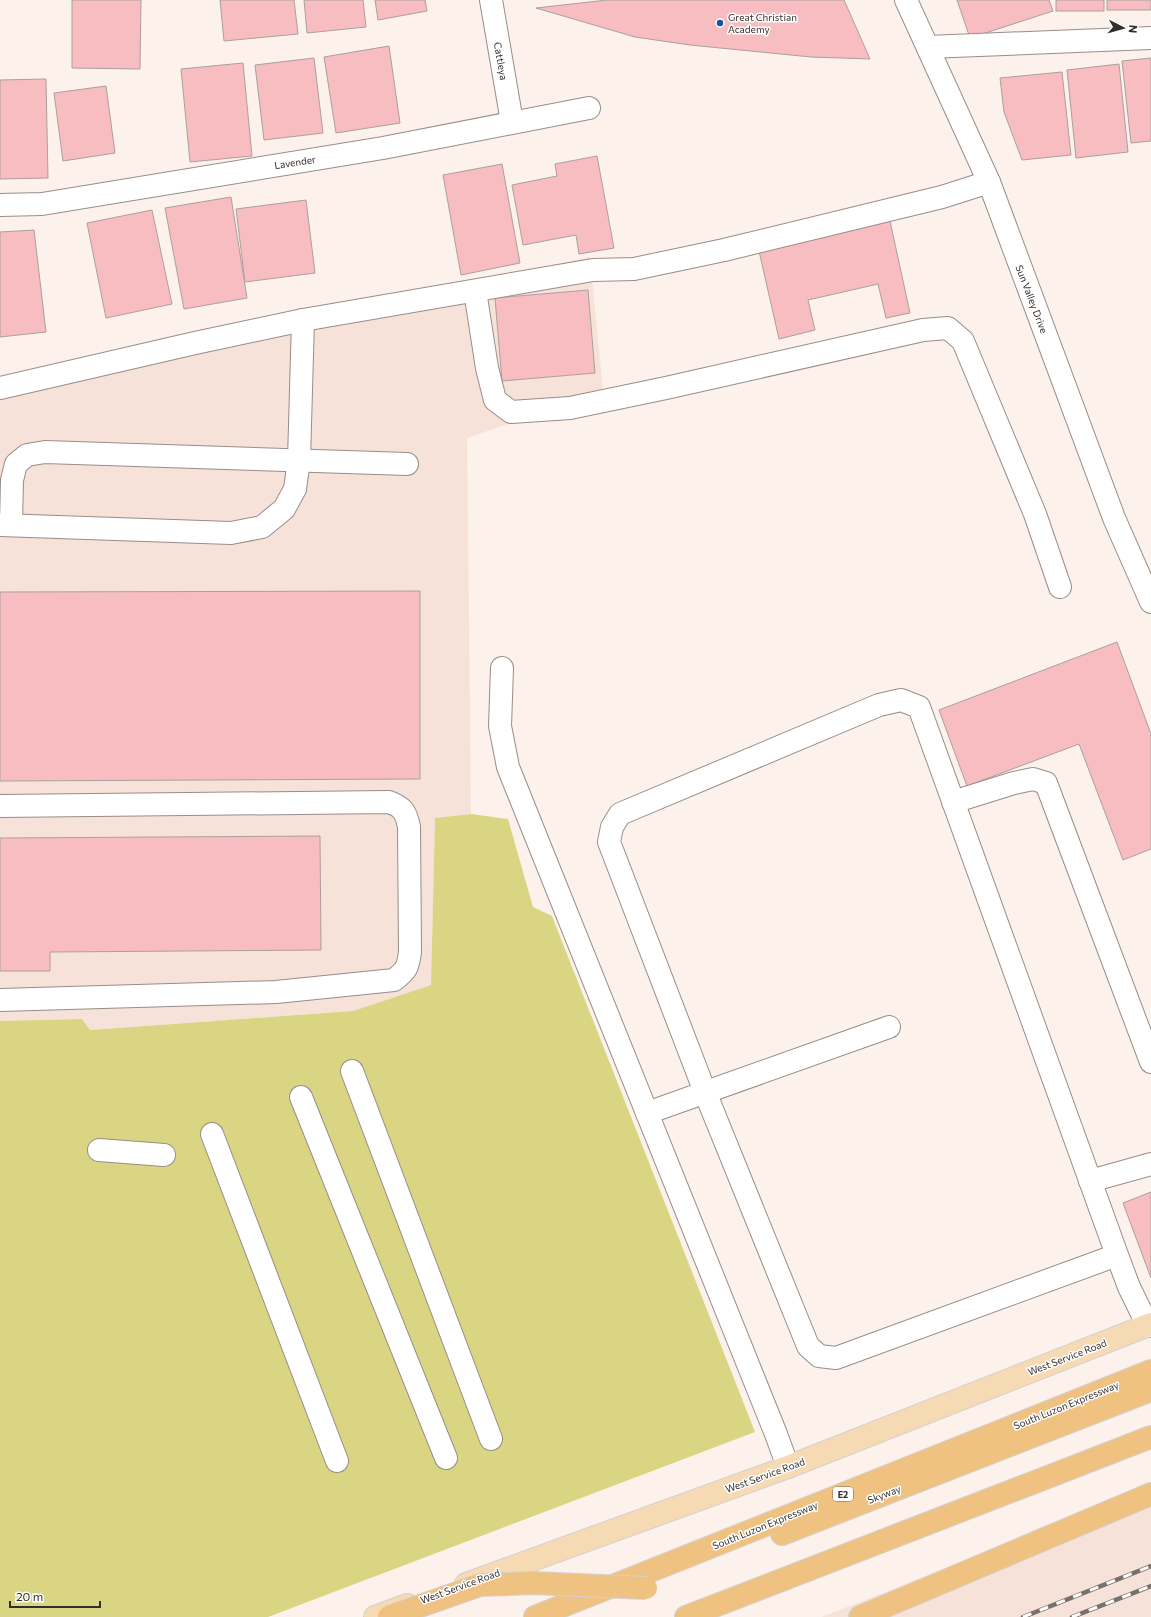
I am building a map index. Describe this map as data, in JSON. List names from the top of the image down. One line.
{"streets":{"highway":["South Luzon Expressway","E2","Skyway"],"main road":["West Service Road"],"street":["Cattleya","Lavender","Sun Valley Drive"]},"crossings":[["Cattleya","Lavender"]],"places":["Great Christian Academy"],"scale_bar":"20 m","north":"right"}
